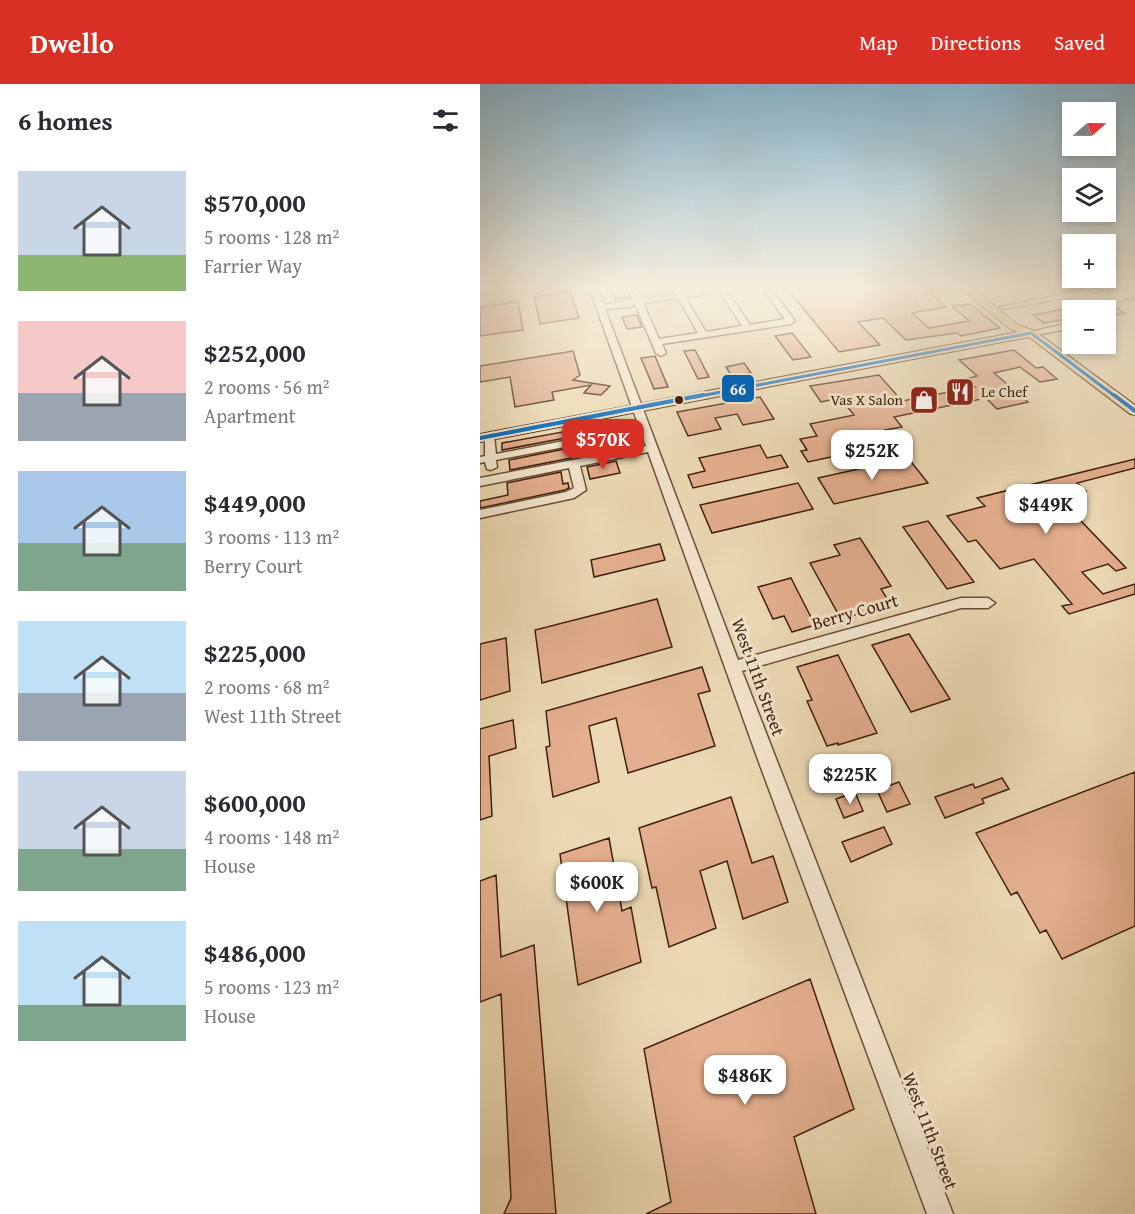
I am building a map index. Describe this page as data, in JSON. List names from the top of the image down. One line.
{"streets":{"street":["Berry Court","West 11th Street"]},"crossings":[["Berry Court","West 11th Street"]],"places":{"restaurant":["Le Chef"],"shop":["Vas X Salon"]},"lines":["transit line 66"],"north":"right","page":{"header":"Dwello","nav":["Map","Directions","Saved"],"heading":"6 homes","map_buttons":["+","−"],"list":[{"name":"$570,000","note":"5 rooms · 128 m² · Farrier Way"},{"name":"$252,000","note":"2 rooms · 56 m² · Apartment"},{"name":"$449,000","note":"3 rooms · 113 m² · Berry Court"},{"name":"$225,000","note":"2 rooms · 68 m² · West 11th Street"},{"name":"$600,000","note":"4 rooms · 148 m² · House"},{"name":"$486,000","note":"5 rooms · 123 m² · House"}],"price":["$570K","$252K","$449K","$225K","$600K","$486K"]}}
